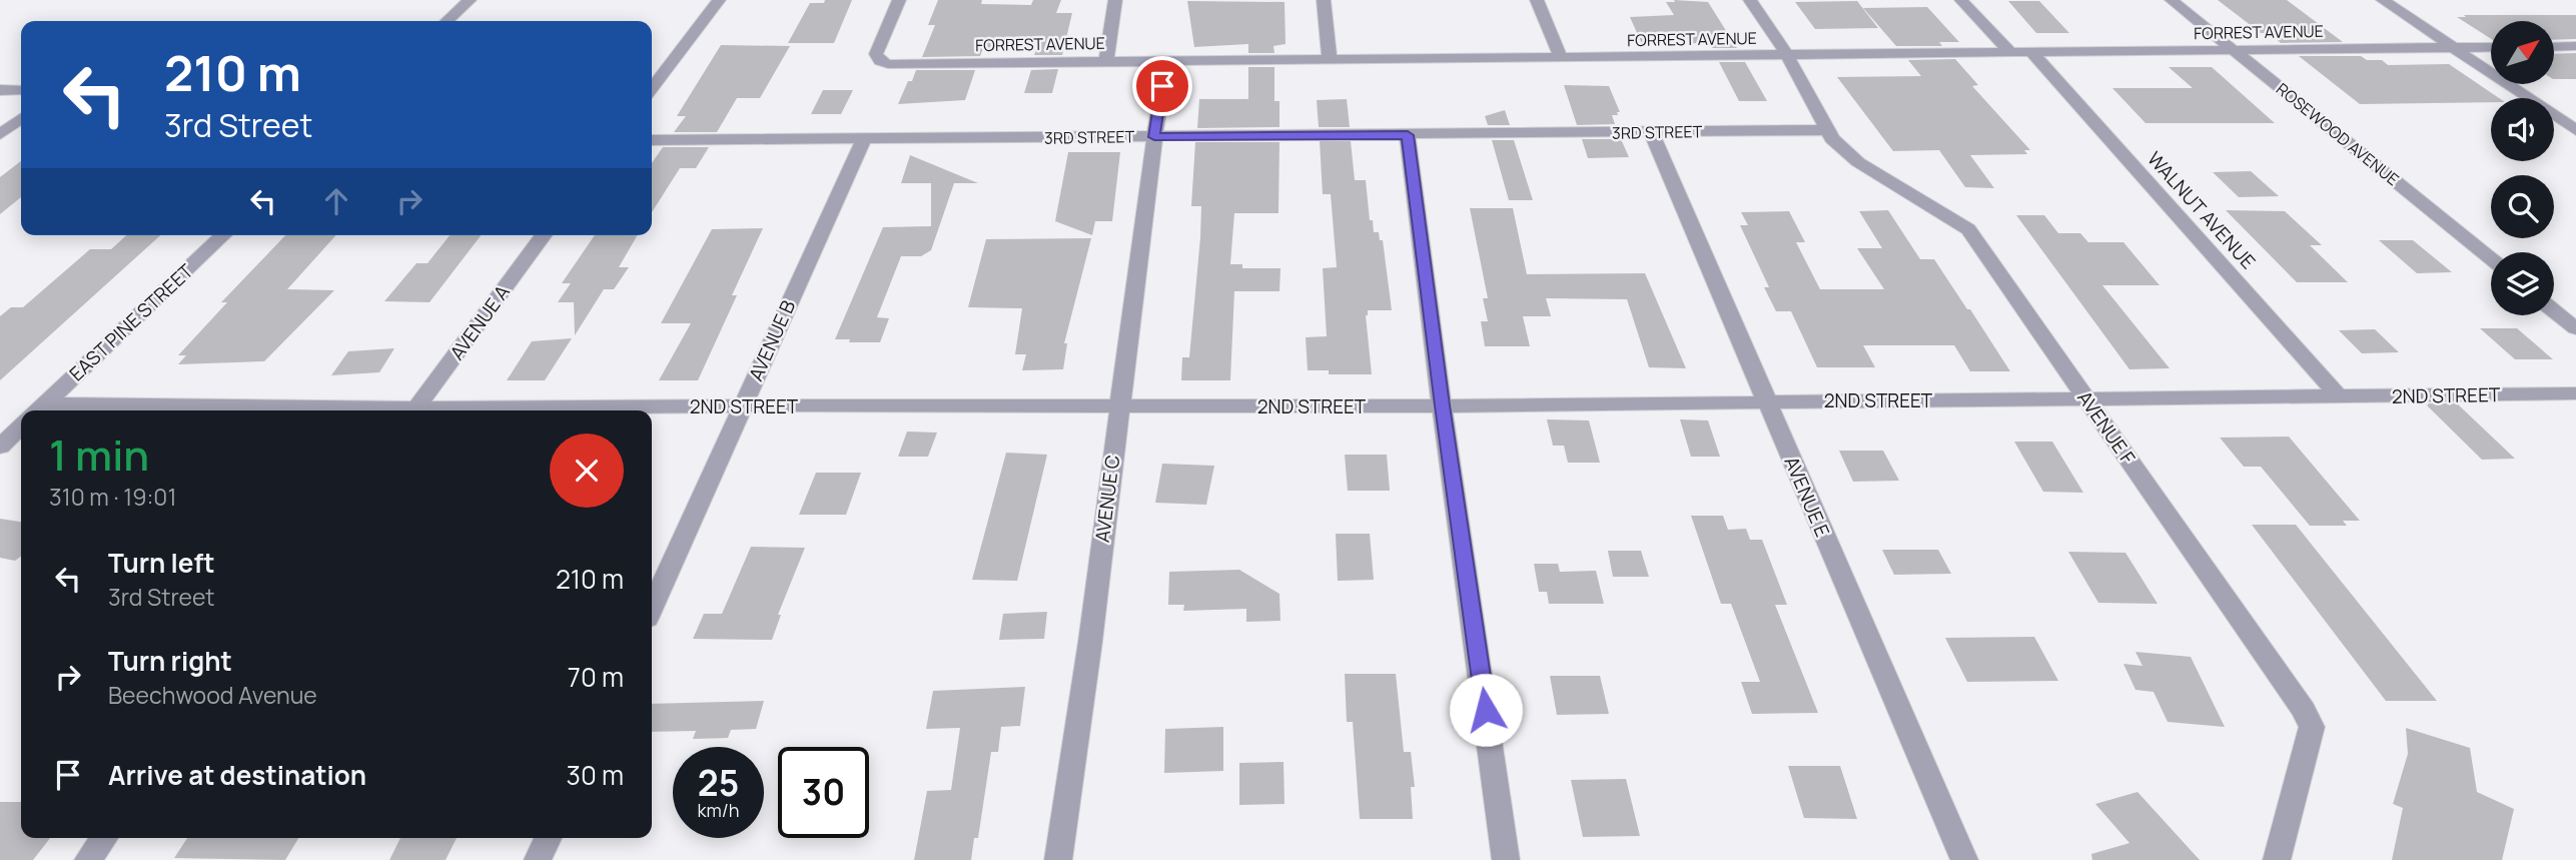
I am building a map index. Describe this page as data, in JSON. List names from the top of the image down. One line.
{"streets":{"street":["FORREST AVENUE","3RD STREET","ROSEWOOD AVENUE","WALNUT AVENUE","EAST PINE STREET","AVENUE A","AVENUE B","2ND STREET","AVENUE F","AVENUE E","AVENUE C"]},"crossings":[["FORREST AVENUE","ROSEWOOD AVENUE"],["FORREST AVENUE","WALNUT AVENUE"],["FORREST AVENUE","AVENUE F"],["FORREST AVENUE","AVENUE C"],["3RD STREET","AVENUE B"],["3RD STREET","AVENUE F"],["3RD STREET","AVENUE E"],["3RD STREET","AVENUE C"],["WALNUT AVENUE","2ND STREET"],["EAST PINE STREET","2ND STREET"],["AVENUE B","2ND STREET"],["2ND STREET","AVENUE F"],["2ND STREET","AVENUE E"],["2ND STREET","AVENUE C"]],"north":"top right","page":{"turn":["210 m","3rd Street"],"heading":["1 min","310 m · 19:01"],"list":[{"name":"Turn left","note":"3rd Street","value":"210 m"},{"name":"Turn right","note":"Beechwood Avenue","value":"70 m"},{"name":"Arrive at destination","value":"30 m"}],"speed":"25 km/h","limit":"30"}}
